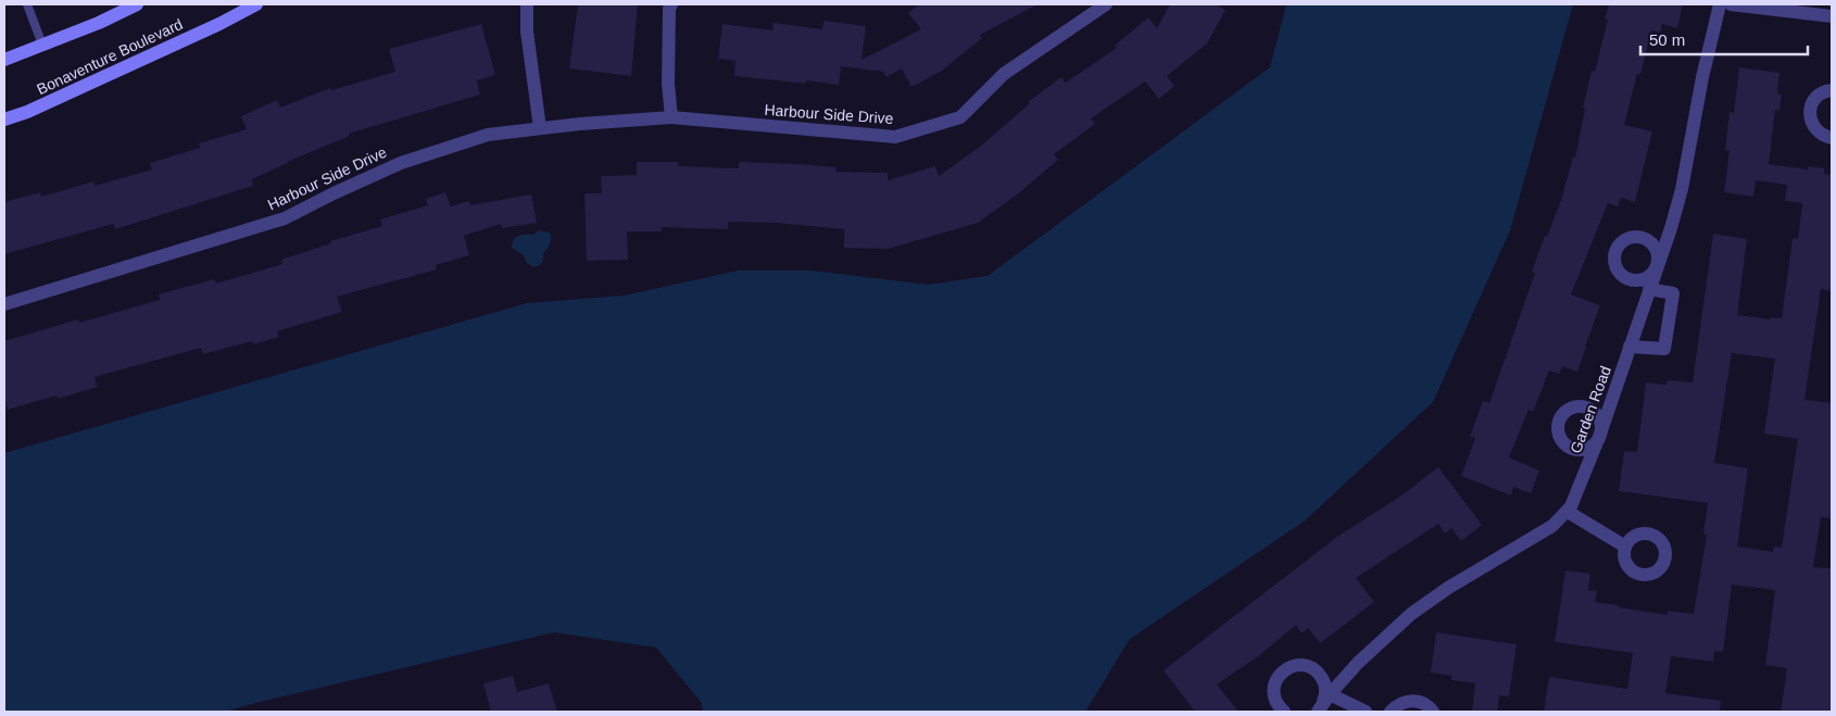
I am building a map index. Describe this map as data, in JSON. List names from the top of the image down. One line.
{"streets":{"main road":["Bonaventure Boulevard"],"street":["Harbour Side Drive","Garden Road"]},"scale_bar":"50 m"}
